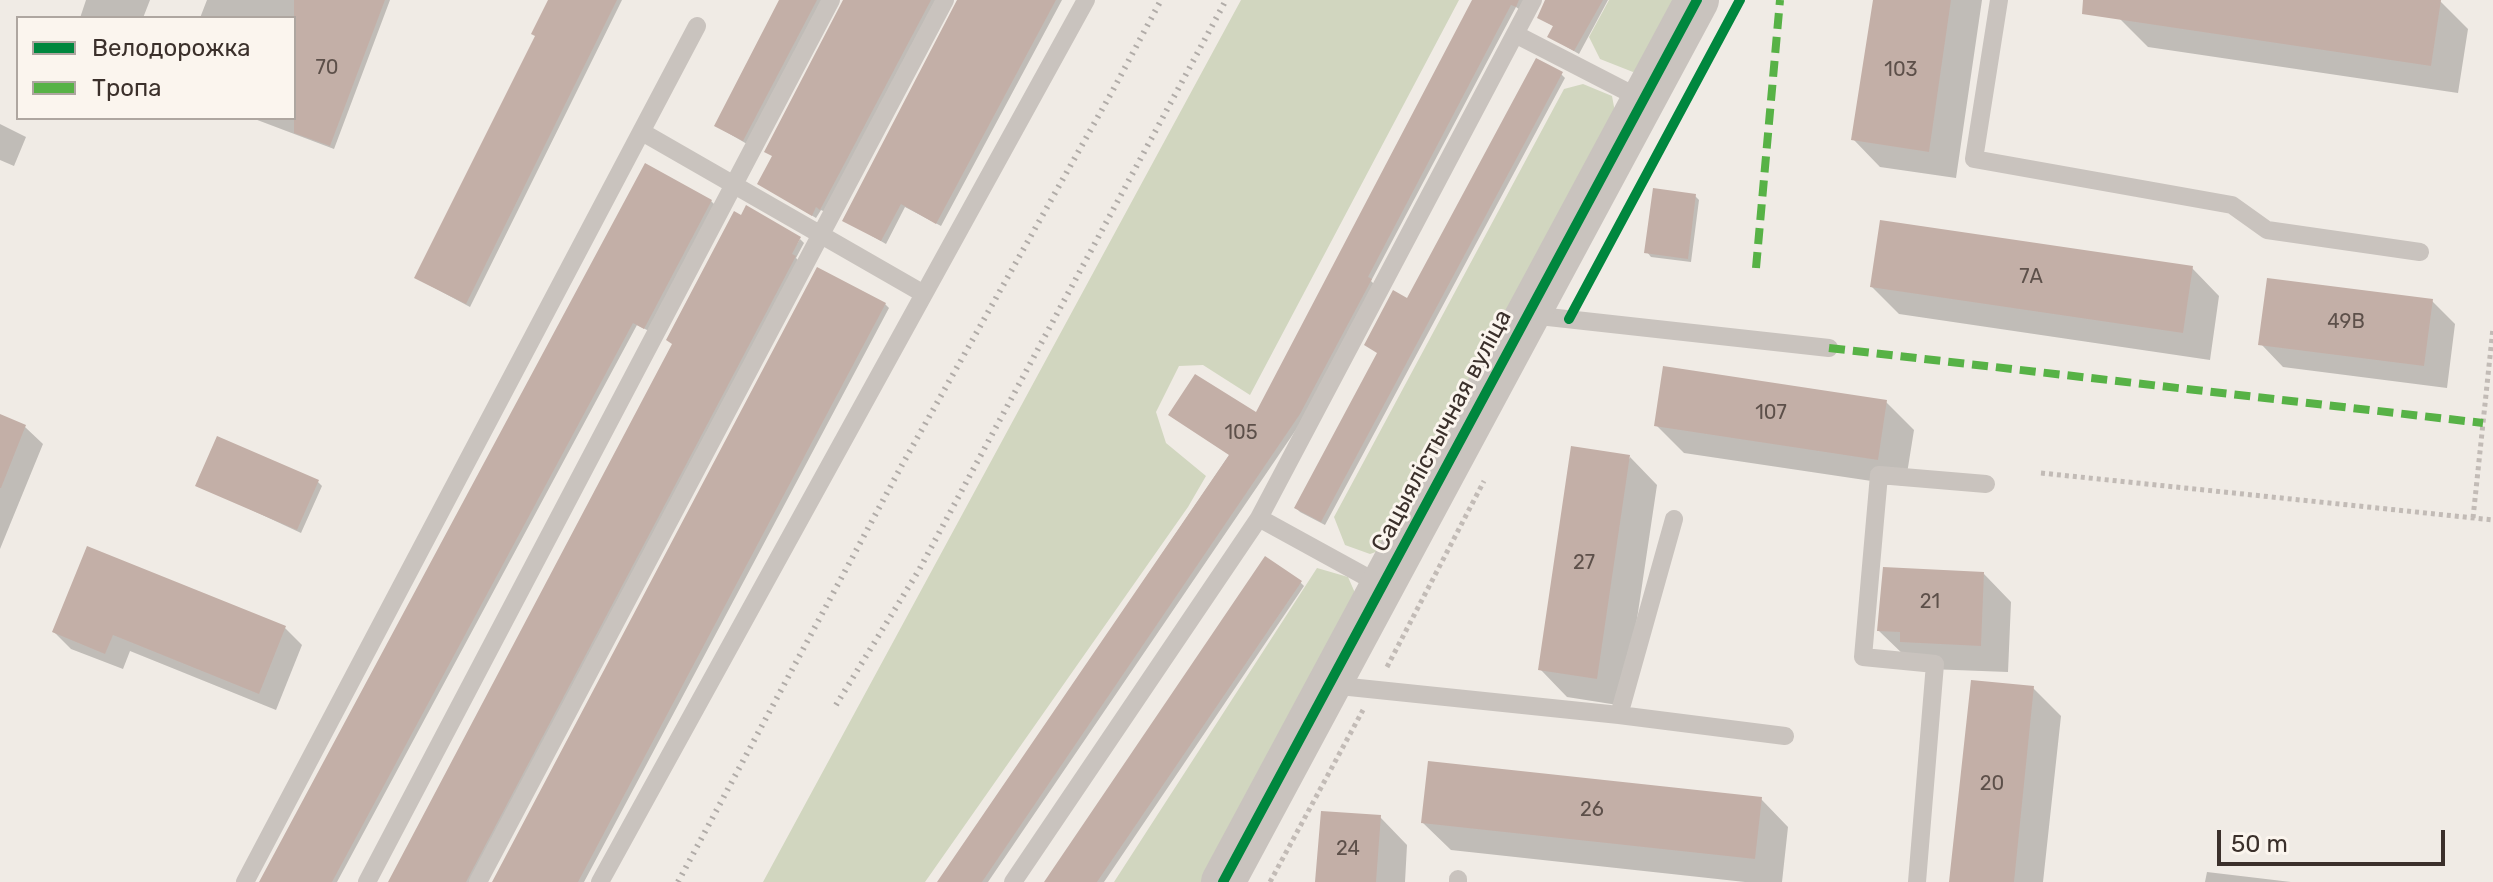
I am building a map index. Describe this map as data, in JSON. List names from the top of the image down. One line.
{"streets":{"street":["Сацыялістычная вуліца"]},"house_numbers":["70","103","7А","49В","107","105","27","21","20","26","24"],"legend":["Велодорожка","Тропа"],"scale_bar":"50 m"}
